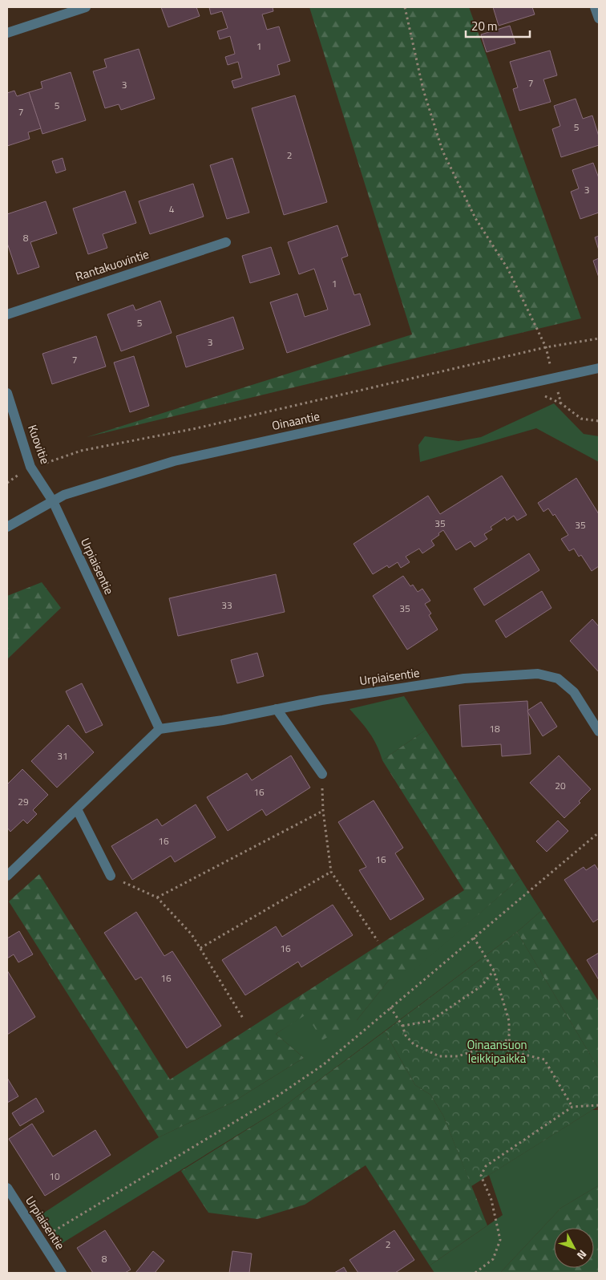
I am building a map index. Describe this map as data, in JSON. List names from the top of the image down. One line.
{"streets":{"street":["Rantakuovintie","Oinaantie","Kuovitie","Urpiaisentie"]},"crossings":[["Oinaantie","Kuovitie"],["Oinaantie","Urpiaisentie"],["Kuovitie","Urpiaisentie"]],"parks":["Oinaansuon leikkipaikka"],"house_numbers":["1","7","3","5","7","5","2","3","4","8","1","5","3","7","35","35","33","35","18","31","20","16","29","16","16","16","16","10","2","8"],"scale_bar":"20 m","north":"bottom right"}
